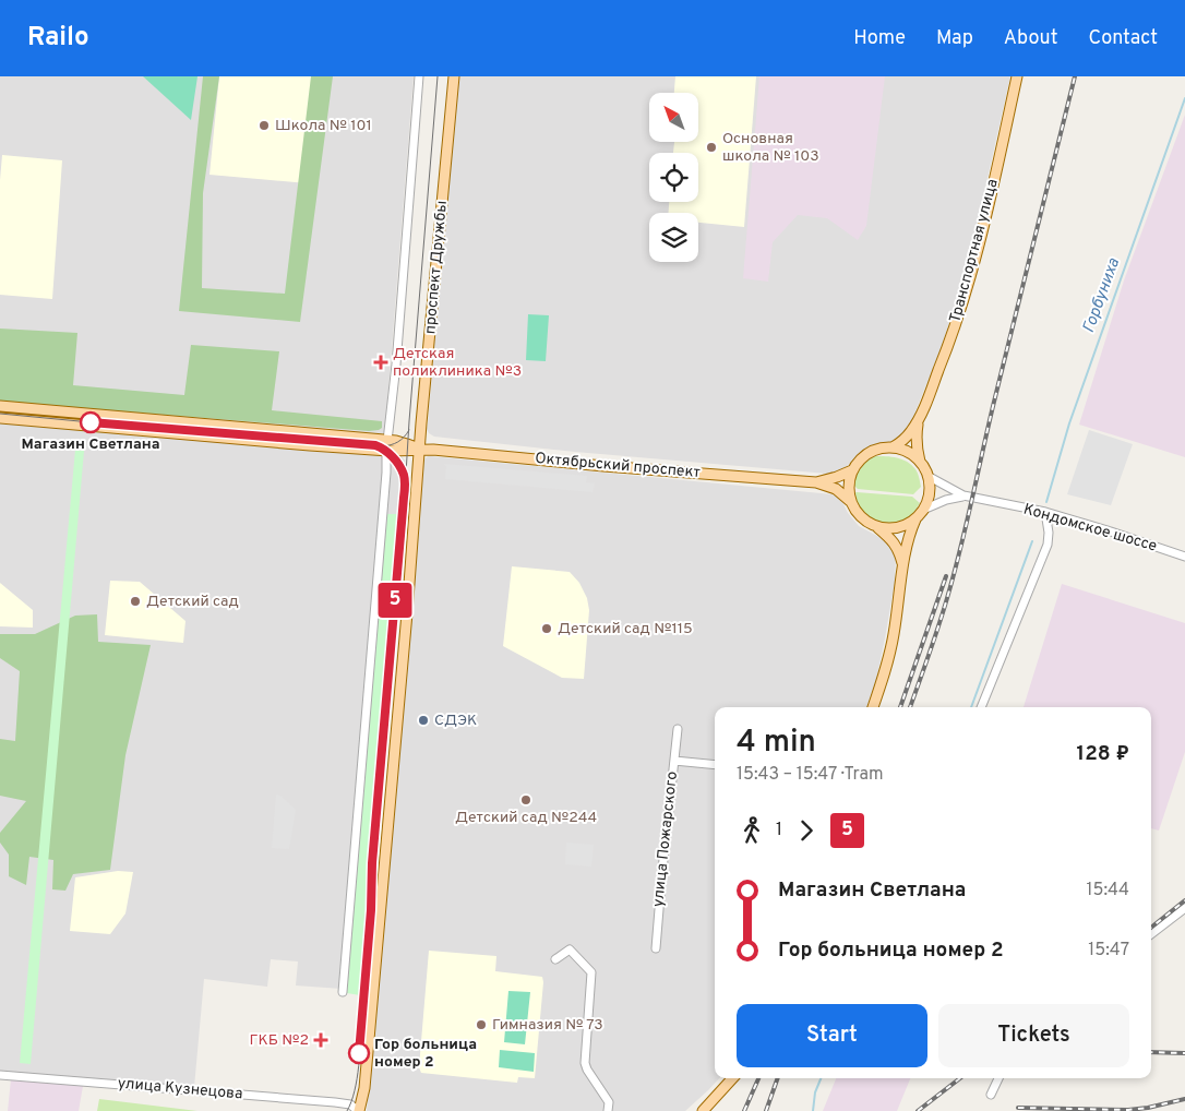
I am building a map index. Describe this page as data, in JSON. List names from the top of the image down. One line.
{"streets":{"main road":["Транспортная улица","проспект Дружбы","Октябрьский проспект"],"street":["Кондомское шоссе","улица Пожарского","улица Кузнецова"]},"crossings":[["Транспортная улица","Октябрьский проспект"],["Транспортная улица","Кондомское шоссе"],["проспект Дружбы","Октябрьский проспект"],["проспект Дружбы","улица Кузнецова"],["Октябрьский проспект","Кондомское шоссе"]],"water":["Горбуниха"],"places":{"other":["Школа № 101","Основная школа № 103","Магазин Светлана","Детский сад","Детский сад №115","СДЭК","Детский сад №244","Гимназия № 73","Гор больница номер 2"],"health":["Детская поликлиника №3","ГКБ №2"]},"lines":["tram line 5"],"north":"top left","page":{"header":"Railo","nav":["Home","Map","About","Contact"],"on_map":"5","heading":["4 min","15:43 – 15:47 · Tram","128 ₽"],"legs":["1","5"],"list":[{"name":"Магазин Светлана","value":"15:44"},{"name":"Гор больница номер 2","value":"15:47"}],"buttons":["Start","Tickets"]}}
